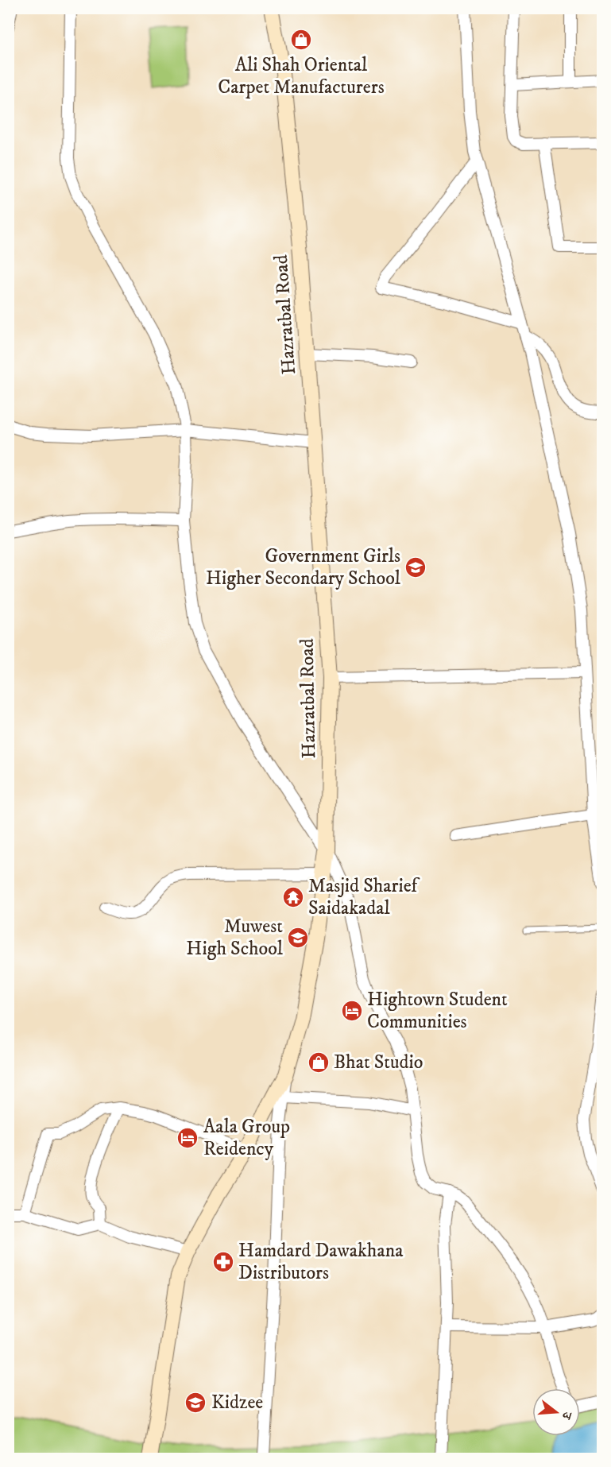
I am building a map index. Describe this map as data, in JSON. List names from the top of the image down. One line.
{"streets":{"main road":["Hazratbal Road"]},"places":{"shop":["Ali Shah Oriental Carpet Manufacturers","Bhat Studio"],"school or university":["Government Girls Higher Secondary School","Muwest High School","Kidzee"],"temple":["Masjid Sharief Saidakadal"],"hotel":["Hightown Student Communities","Aala Group Reidency"],"pharmacy":["Hamdard Dawakhana Distributors"]},"north":"right"}
